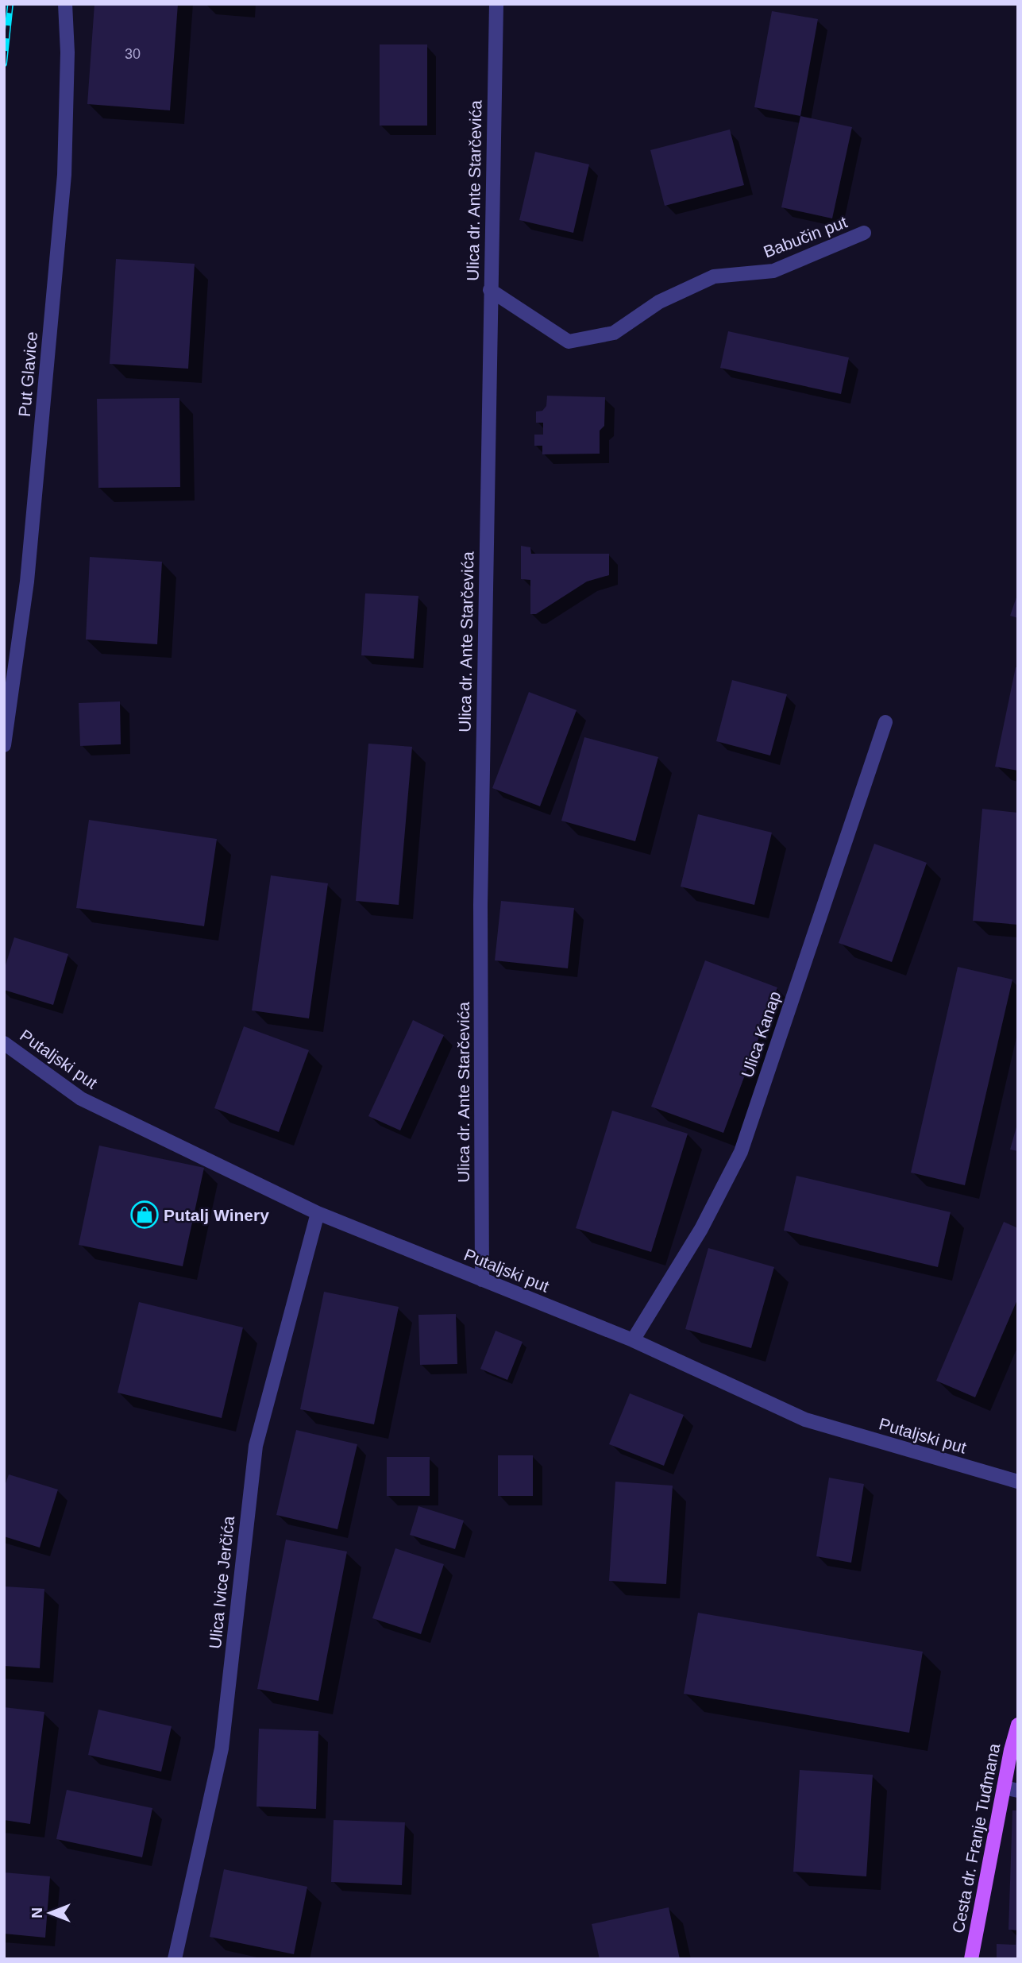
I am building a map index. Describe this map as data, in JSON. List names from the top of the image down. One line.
{"streets":{"main road":["Cesta dr. Franje Tuđmana"],"street":["Ulica dr. Ante Starčevića","Babučin put","Put Glavice","Ulica Kanap","Putaljski put","Ulica Ivice Jerčića"]},"crossings":[["Ulica dr. Ante Starčevića","Babučin put"],["Ulica dr. Ante Starčevića","Putaljski put"],["Ulica Kanap","Putaljski put"],["Putaljski put","Ulica Ivice Jerčića"]],"places":{"shop":["Putalj Winery"]},"house_numbers":["30"],"north":"left"}
